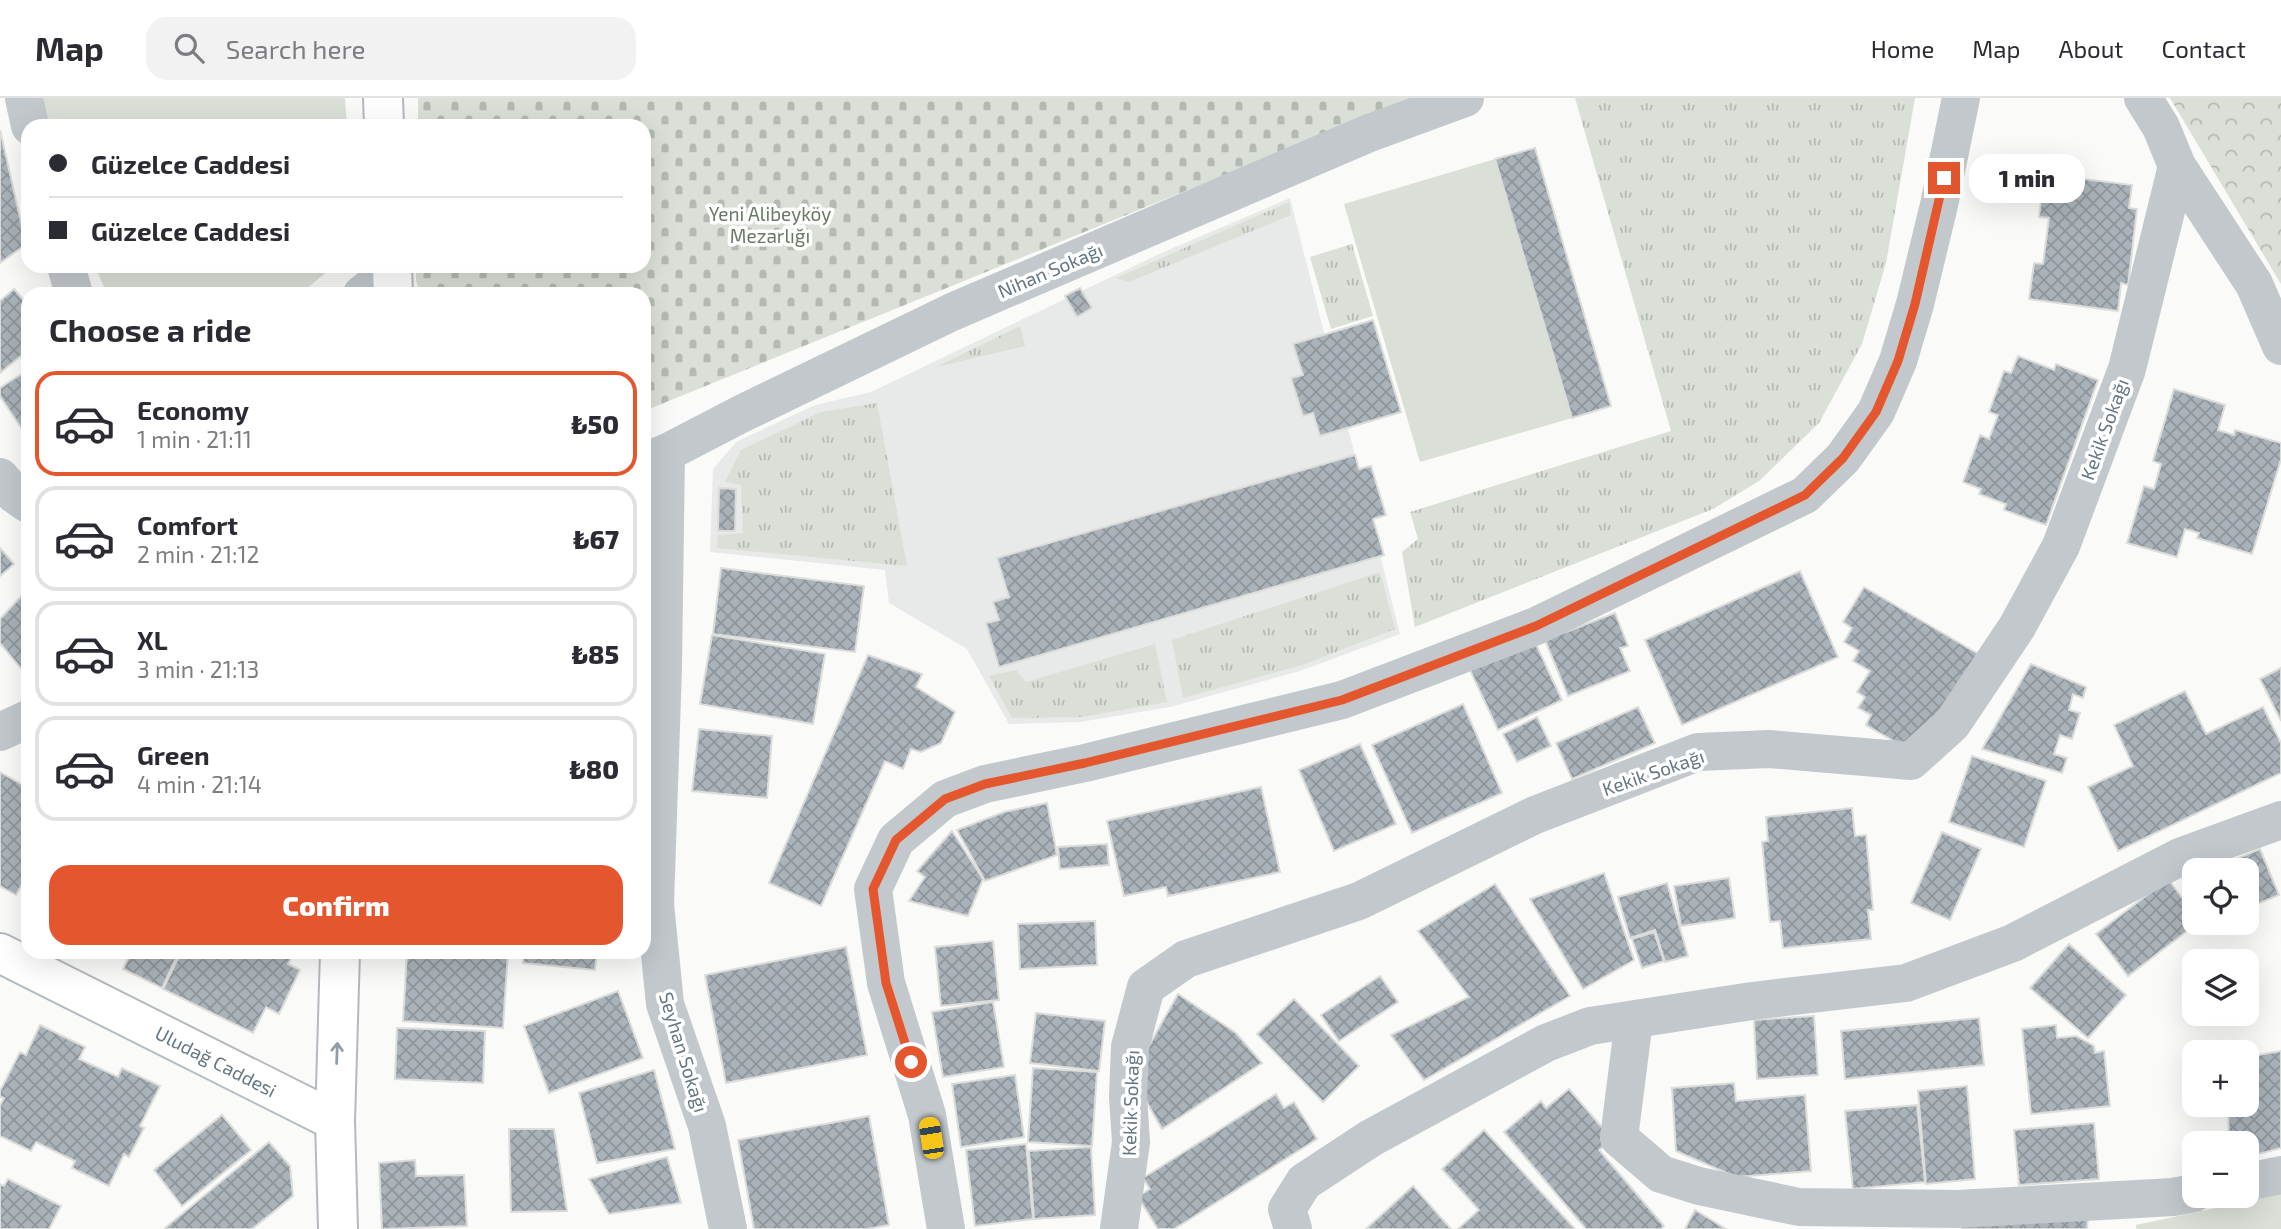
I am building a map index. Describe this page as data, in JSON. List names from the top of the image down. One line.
{"streets":{"main road":["Uludağ Caddesi"],"street":["Nihan Sokağı","Kekik Sokağı","Seyhan Sokağı"]},"crossings":[["Nihan Sokağı","Seyhan Sokağı"]],"parks":["Yeni Alibeyköy Mezarlığı"],"page":{"header":"Map","search":"Search here","nav":["Home","Map","About","Contact"],"banner":["Güzelce Caddesi","Güzelce Caddesi"],"bubble":"1 min","heading":"Choose a ride","list":[{"name":"Economy","note":"1 min · 21:11","value":"₺50"},{"name":"Comfort","note":"2 min · 21:12","value":"₺67"},{"name":"XL","note":"3 min · 21:13","value":"₺85"},{"name":"Green","note":"4 min · 21:14","value":"₺80"}],"buttons":"Confirm","map_buttons":["+","−"]}}
